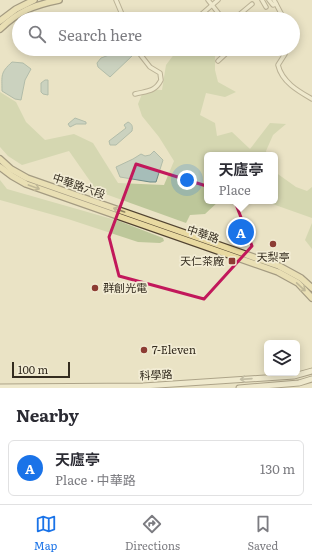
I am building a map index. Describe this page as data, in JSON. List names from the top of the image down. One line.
{"streets":{"main road":["中華路六段","中華路"],"street":["科學路"]},"crossings":[["中華路六段","中華路"]],"one_way":["科學路"],"places":{"other":["天梨亭","群創光電","7-Eleven"],"transit":["天仁茶廠"]},"scale_bar":"100 m","page":{"search":"Search here","popup":["天廬亭","Place"],"pins":"A","scale":"100 m","heading":"Nearby","list":[{"mark":"A","name":"天廬亭","note":"Place · 中華路","value":"130 m"}],"nav":["Map","Directions","Saved"]}}
